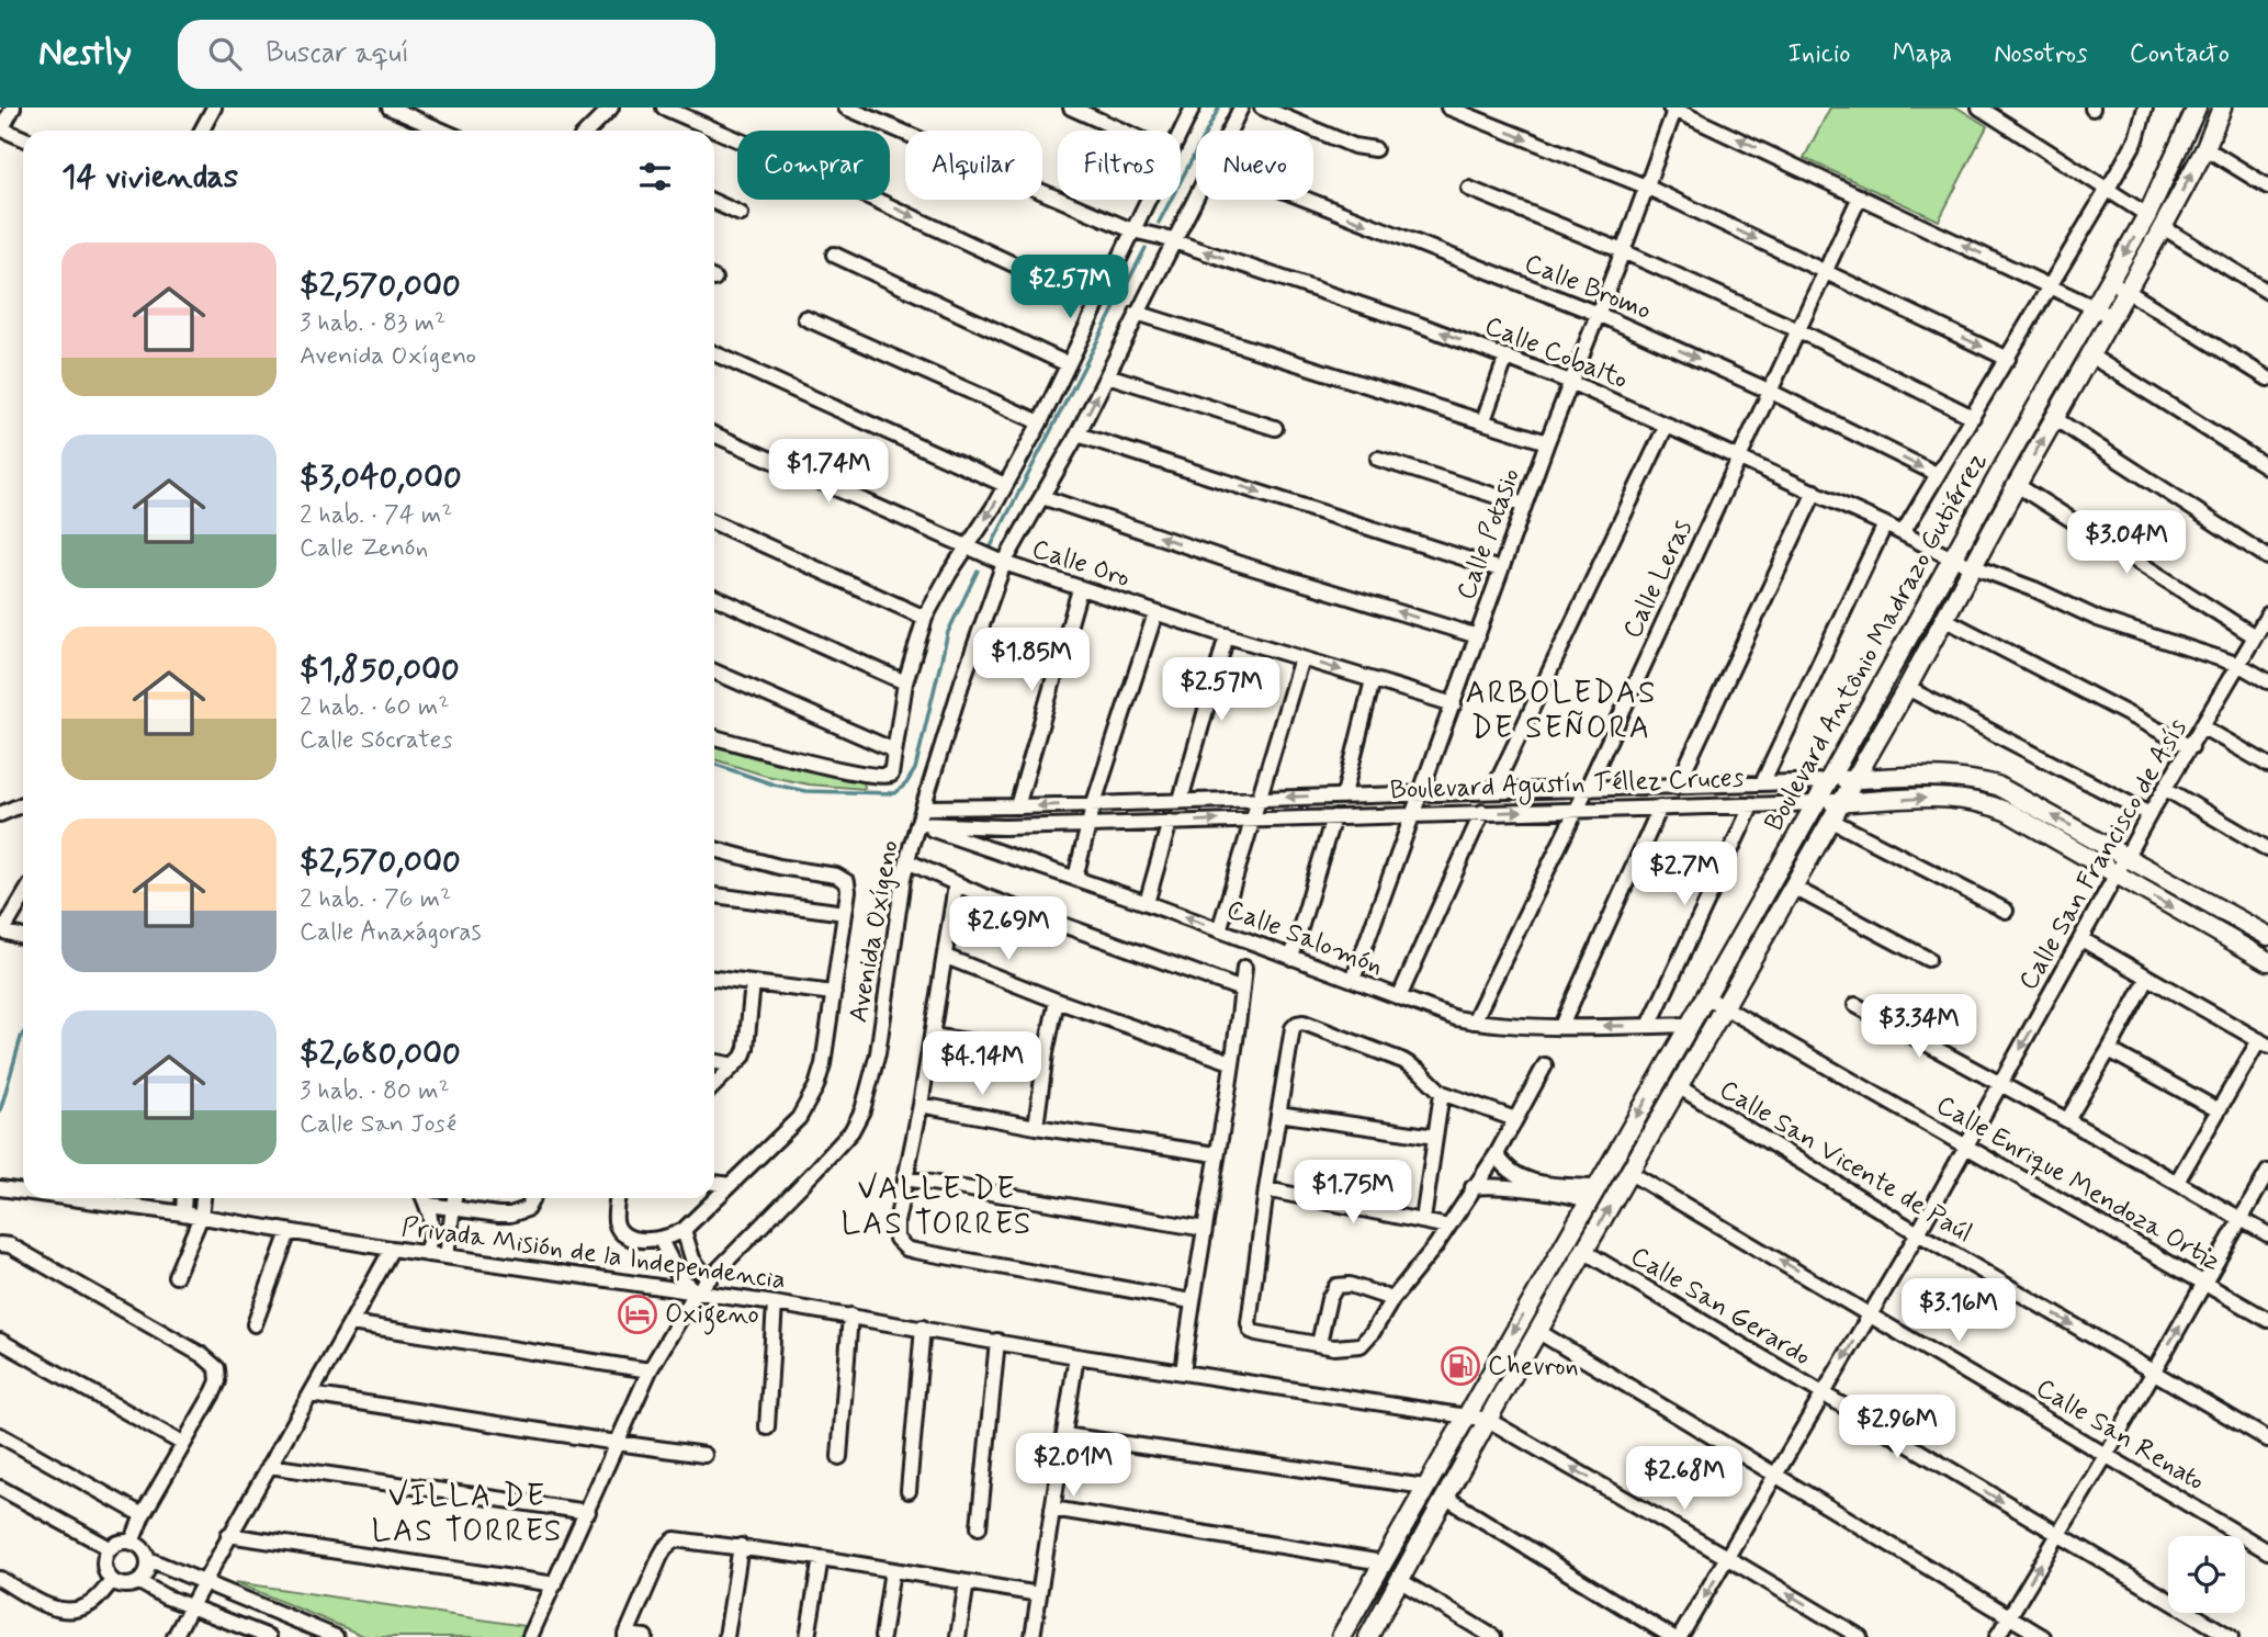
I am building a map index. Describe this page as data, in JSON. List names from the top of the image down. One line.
{"streets":{"street":["Calle Bromo","Calle Cobalto","Calle Potasio","Calle Oro","Calle Leras","Boulevard Antônio Madrazo Gutiérrez","Boulevard Agustín Téllez Cruces","Calle San Francisco de Asís","Avenida Oxígeno","Calle Salomón","Calle San Vicente de Paúl","Calle Enrique Mendoza Ortiz","Privada Misión de la Independencia","Calle San Gerardo","Calle San Renato"]},"crossings":[["Calle Bromo","Calle Potasio"],["Calle Bromo","Calle Leras"],["Calle Cobalto","Calle Potasio"],["Calle Cobalto","Calle Leras"],["Calle Cobalto","Boulevard Antônio Madrazo Gutiérrez"],["Calle Cobalto","Calle San Francisco de Asís"],["Calle Cobalto","Avenida Oxígeno"],["Calle Potasio","Calle Oro"],["Calle Potasio","Boulevard Agustín Téllez Cruces"],["Calle Potasio","Calle Salomón"],["Calle Oro","Avenida Oxígeno"],["Calle Leras","Boulevard Agustín Téllez Cruces"],["Calle Leras","Calle Salomón"],["Boulevard Antônio Madrazo Gutiérrez","Boulevard Agustín Téllez Cruces"],["Boulevard Antônio Madrazo Gutiérrez","Calle Salomón"],["Boulevard Antônio Madrazo Gutiérrez","Calle San Vicente de Paúl"],["Boulevard Antônio Madrazo Gutiérrez","Calle Enrique Mendoza Ortiz"],["Boulevard Antônio Madrazo Gutiérrez","Privada Misión de la Independencia"],["Boulevard Antônio Madrazo Gutiérrez","Calle San Gerardo"],["Boulevard Antônio Madrazo Gutiérrez","Calle San Renato"],["Boulevard Agustín Téllez Cruces","Calle San Francisco de Asís"],["Boulevard Agustín Téllez Cruces","Avenida Oxígeno"],["Boulevard Agustín Téllez Cruces","Calle Salomón"],["Calle San Francisco de Asís","Calle San Vicente de Paúl"],["Calle San Francisco de Asís","Calle Enrique Mendoza Ortiz"],["Calle San Francisco de Asís","Privada Misión de la Independencia"],["Calle San Francisco de Asís","Calle San Gerardo"],["Calle San Francisco de Asís","Calle San Renato"],["Avenida Oxígeno","Calle Salomón"],["Avenida Oxígeno","Privada Misión de la Independencia"]],"one_way":["Calle San Vicente de Paúl","Calle San Renato"],"districts":["ARBOLEDAS DE SEÑORA","VALLE DE LAS TORRES","VILLA DE LAS TORRES"],"places":{"hotel":["Oxigeno"],"fuel station":["Chevron"]},"page":{"header":"Nestly","search":"Buscar aquí","nav":["Inicio","Mapa","Nosotros","Contacto"],"chip":["Comprar","Alquilar","Filtros","Nuevo"],"heading":"14 viviendas","list":[{"name":"$2,570,000","note":"3 hab. · 83 m² · Avenida Oxígeno"},{"name":"$3,040,000","note":"2 hab. · 74 m² · Calle Zenón"},{"name":"$1,850,000","note":"2 hab. · 60 m² · Calle Sócrates"},{"name":"$2,570,000","note":"2 hab. · 76 m² · Calle Anaxágoras"},{"name":"$2,680,000","note":"3 hab. · 80 m² · Calle San José"}],"price":["$2.57M","$1.74M","$3.04M","$1.85M","$2.57M","$2.7M","$2.69M","$3.34M","$4.14M","$1.75M","$3.16M","$2.96M","$2.01M","$2.68M"]}}
